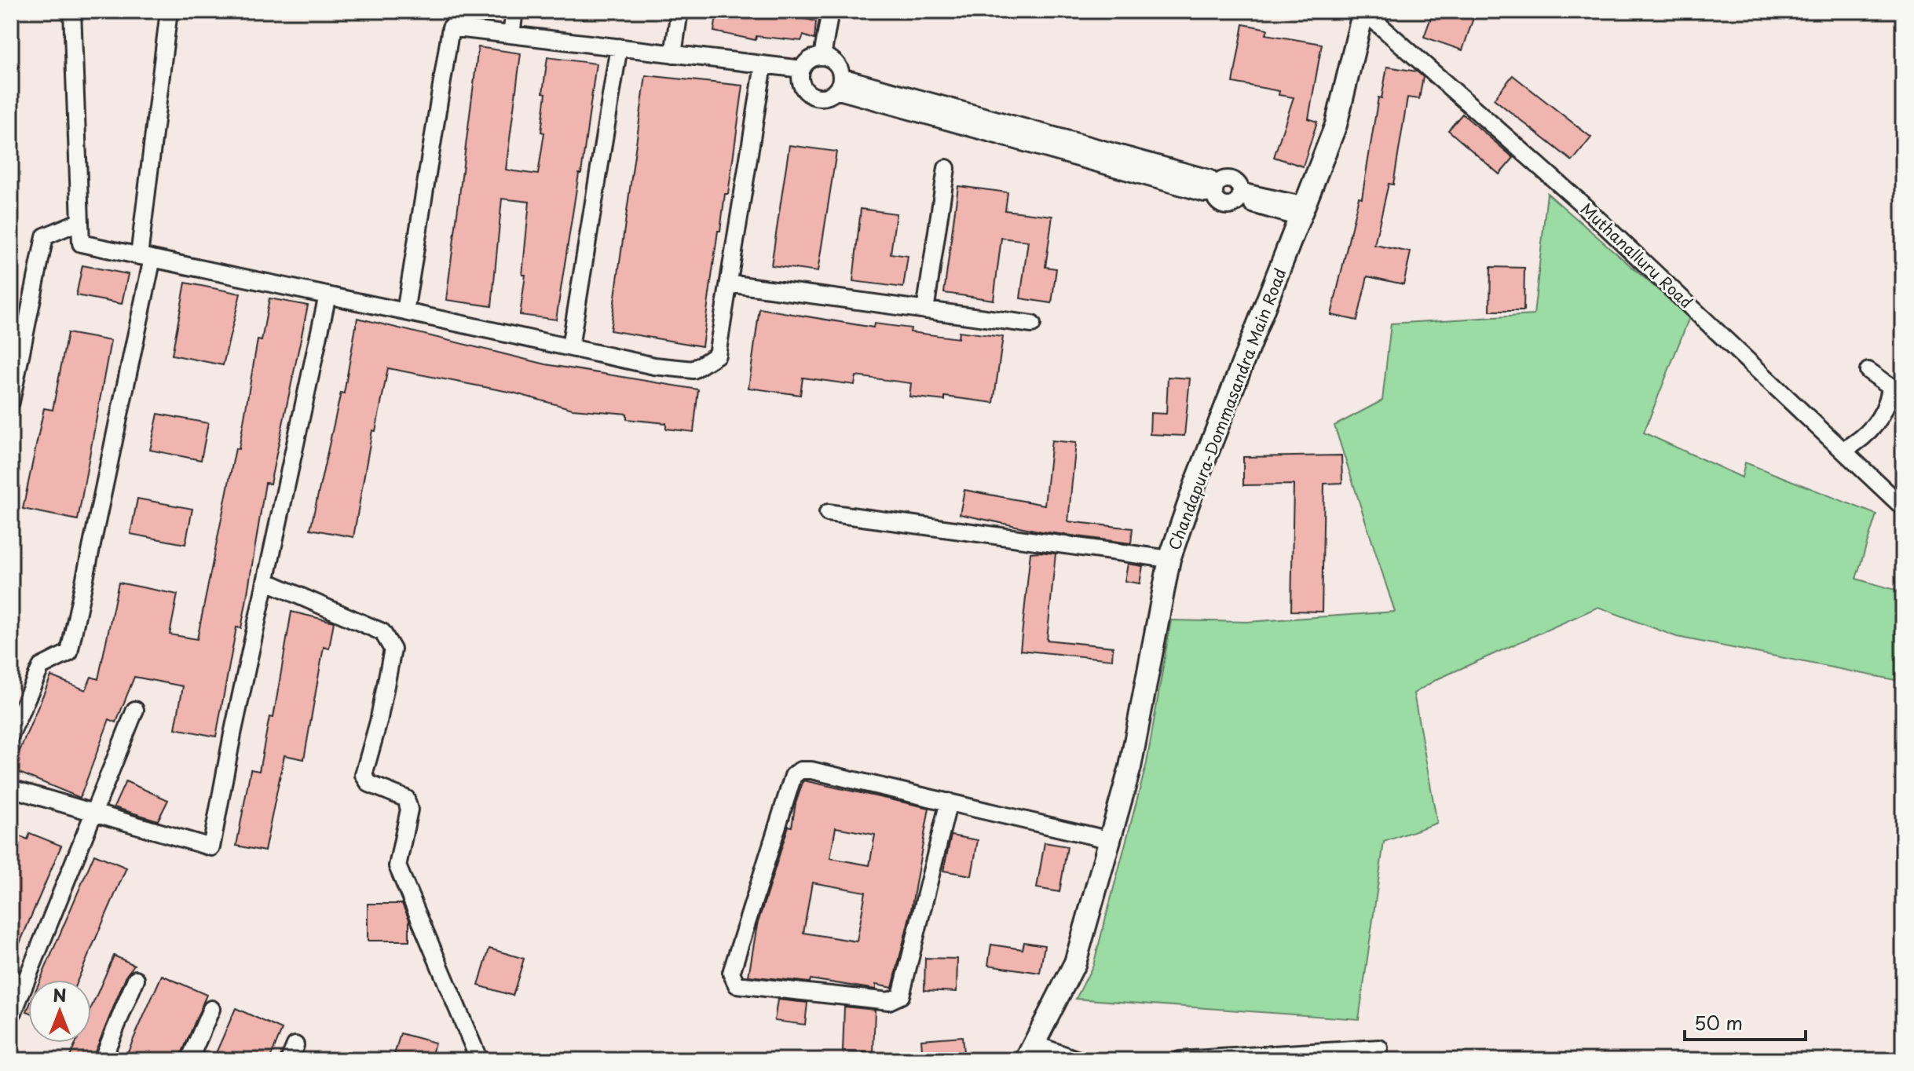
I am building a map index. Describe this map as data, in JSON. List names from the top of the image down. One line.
{"streets":{"main road":["Chandapura-Dommasandra Main Road"],"street":["Muthanalluru Road"]},"crossings":[["Muthanalluru Road","Chandapura-Dommasandra Main Road"]],"scale_bar":"50 m","north":"top"}
